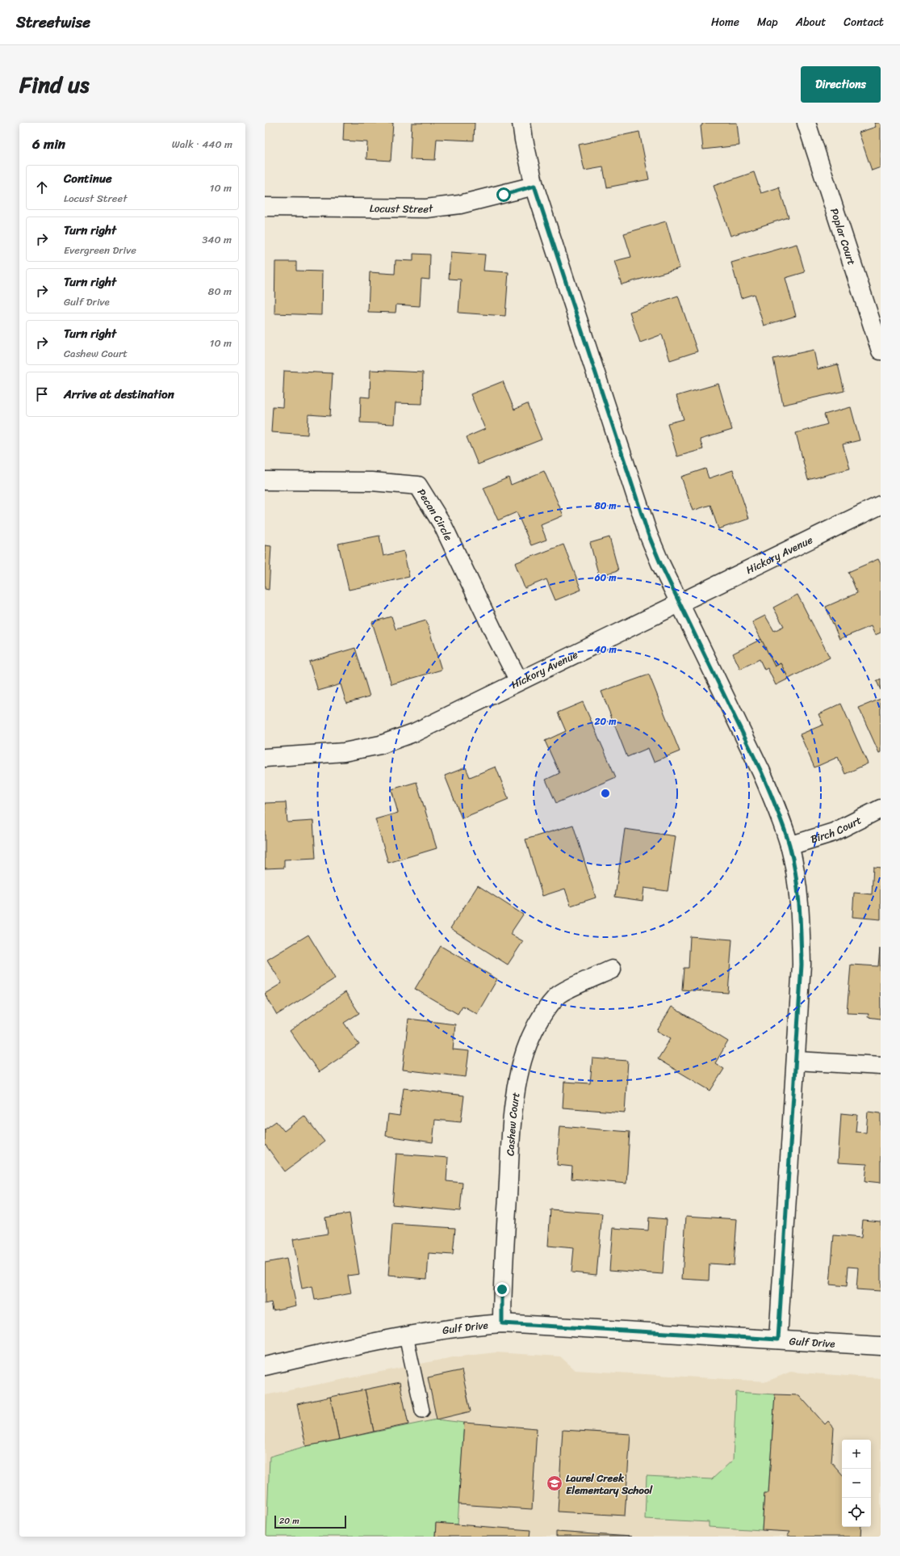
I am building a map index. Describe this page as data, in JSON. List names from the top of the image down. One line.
{"streets":{"street":["Locust Street","Poplar Court","Pecan Circle","Hickory Avenue","Birch Court","Cashew Court","Gulf Drive"]},"crossings":[["Pecan Circle","Hickory Avenue"],["Cashew Court","Gulf Drive"]],"places":{"school or university":["Laurel Creek Elementary School"]},"scale_bar":"20 m","page":{"header":"Streetwise","nav":["Home","Map","About","Contact"],"title":"Find us","buttons":"Directions","heading":["6 min","Walk · 440 m"],"list":[["Continue","Locust Street","10 m"],["Turn right","Evergreen Drive","340 m"],["Turn right","Gulf Drive","80 m"],["Turn right","Cashew Court","10 m"],"Arrive at destination"],"map_buttons":["+","−"],"scale":"20 m"},"rings":["80 m","60 m","40 m","20 m"]}
